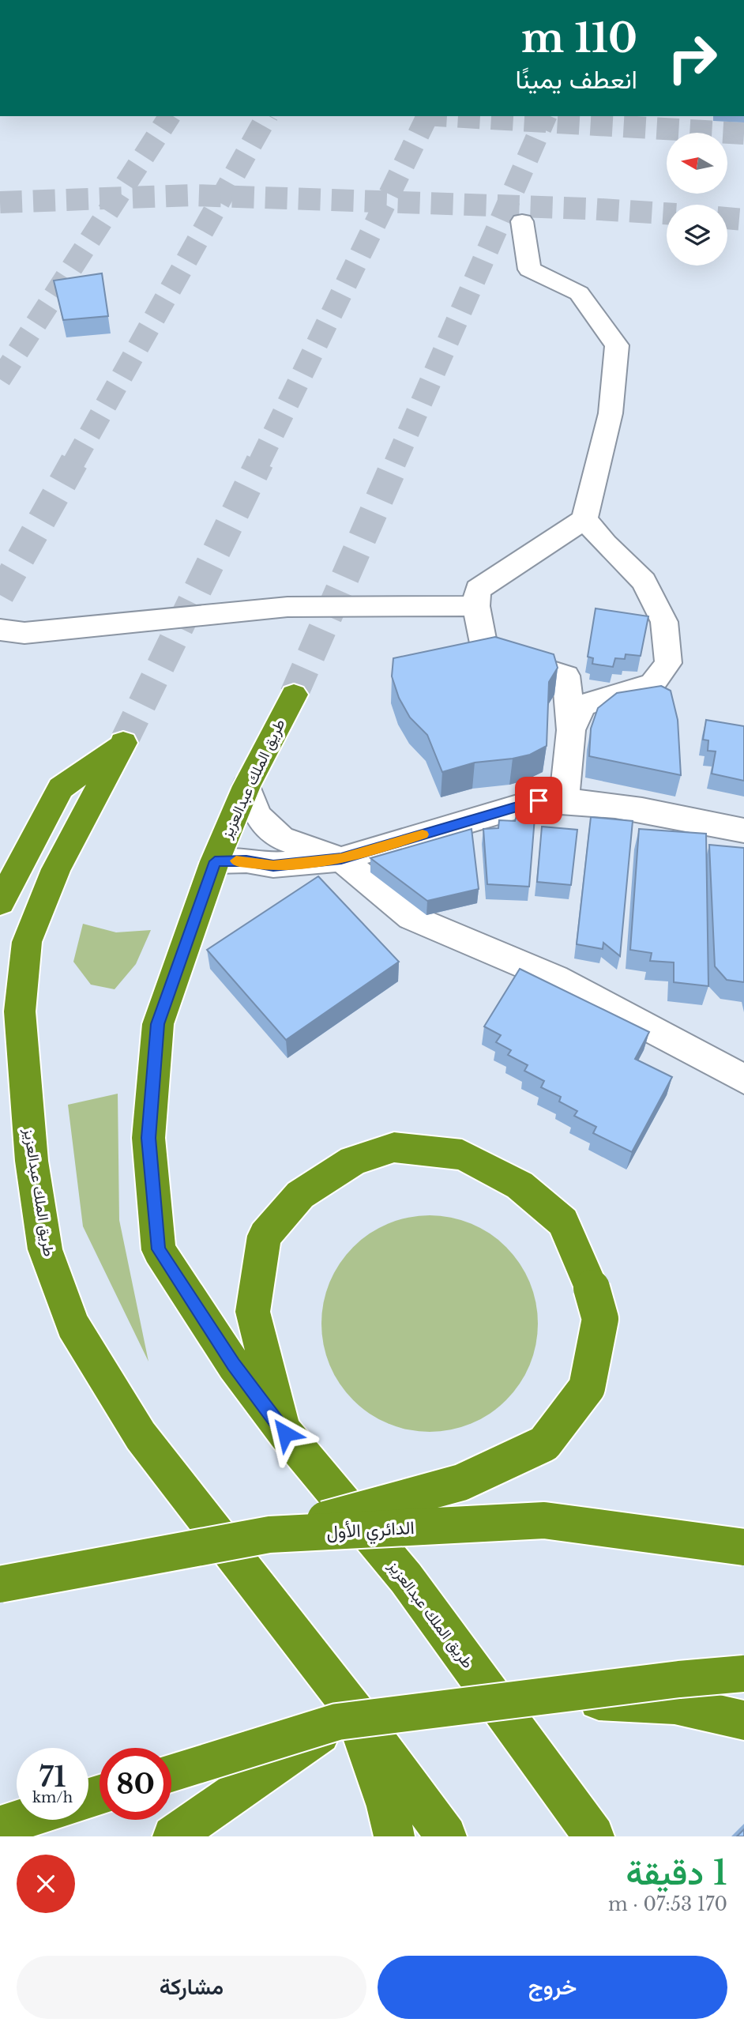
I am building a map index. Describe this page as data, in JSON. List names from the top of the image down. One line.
{"streets":{"highway":["طريق الملك عبدالعزيز","الدائري الأول"]},"north":"left","page":{"turn":["110 m","انعطف يمينًا"],"speed":"71 km/h","limit":"80","heading":["1 دقيقة","170 m · 07:53"],"buttons":["خروج","مشاركة"]}}
